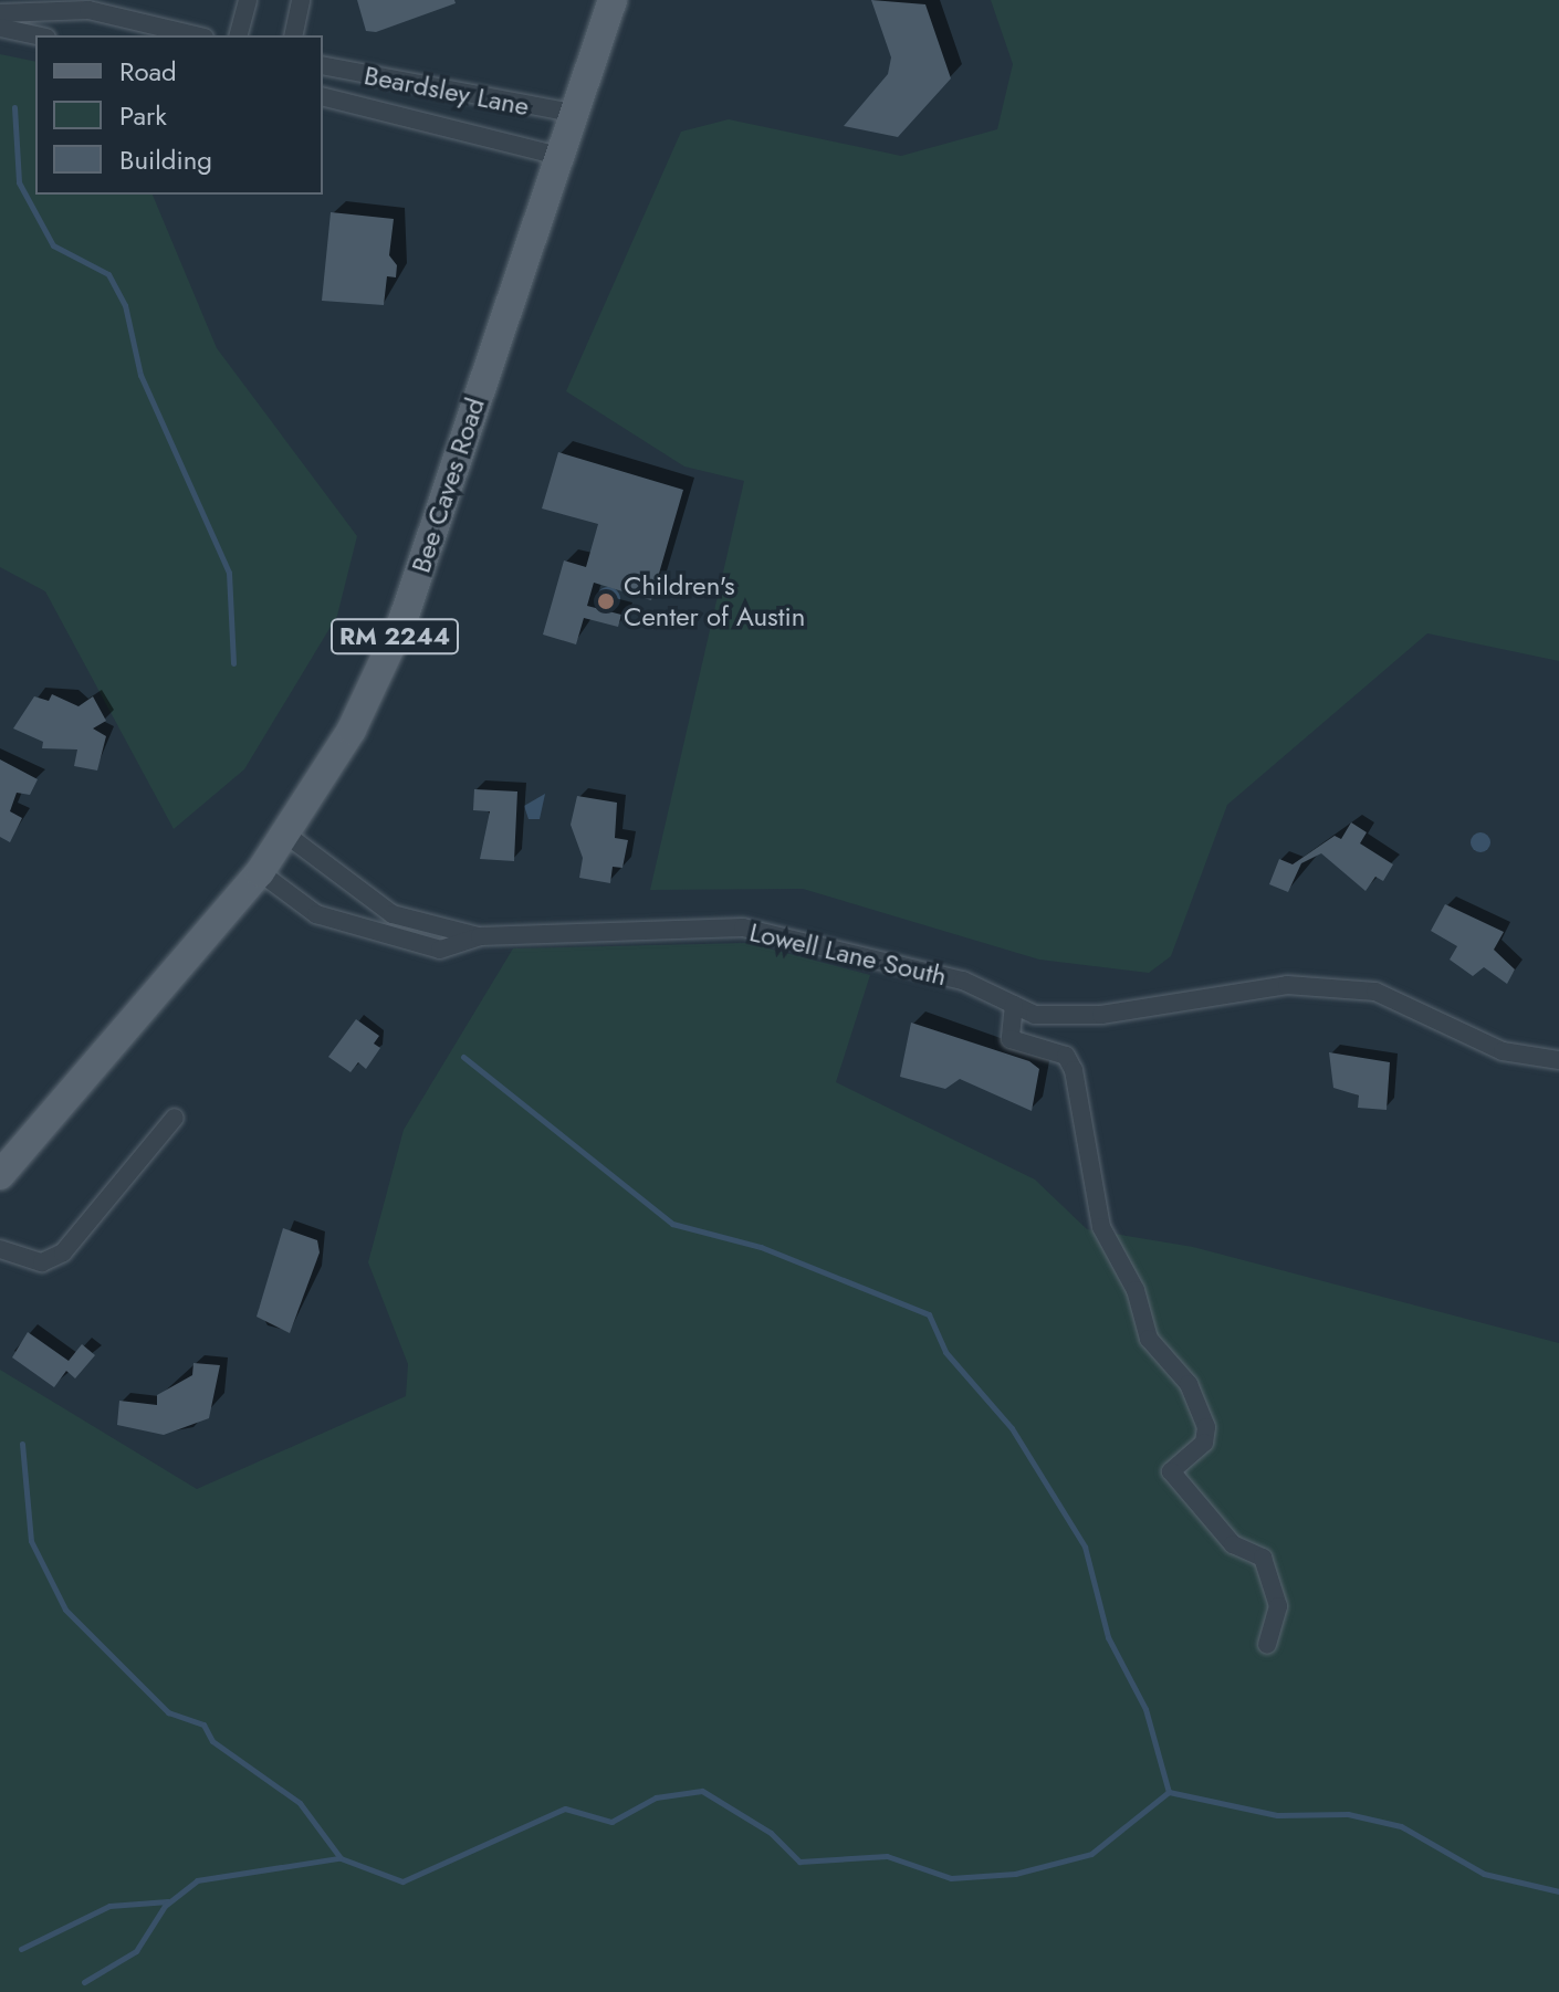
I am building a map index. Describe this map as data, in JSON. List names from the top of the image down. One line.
{"streets":{"main road":["Bee Caves Road","RM 2244"],"street":["Beardsley Lane","Lowell Lane South"]},"crossings":[["Beardsley Lane","Bee Caves Road"],["Bee Caves Road","Lowell Lane South"]],"places":["Children's Center of Austin"],"legend":["Road","Park","Building"]}
